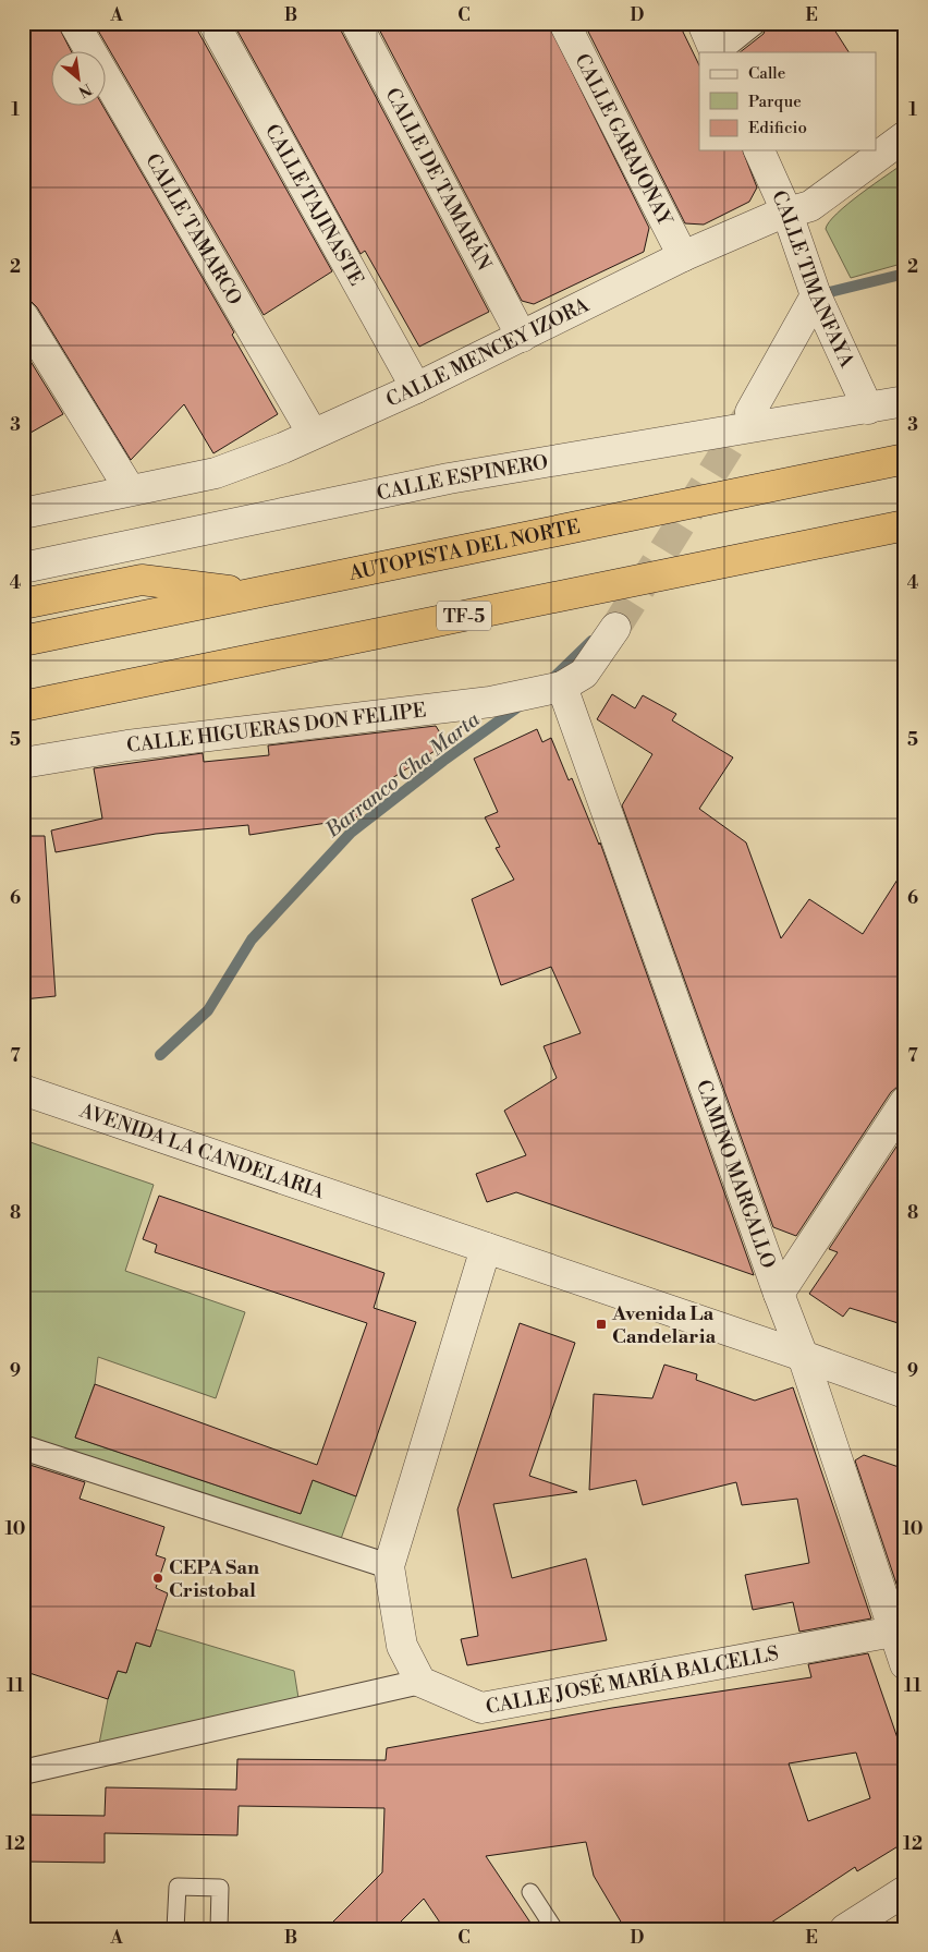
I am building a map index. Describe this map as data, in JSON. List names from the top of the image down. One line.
{"streets":{"highway":["AUTOPISTA DEL NORTE","TF-5"],"street":["CALLE GARAJONAY","CALLE DE TAMARÁN","CALLE TAJINASTE","CALLE TAMARCO","CALLE TIMANFAYA","CALLE MENCEY IZORA","CALLE ESPINERO","CALLE HIGUERAS DON FELIPE","AVENIDA LA CANDELARIA","CAMINO MARGALLO","CALLE JOSÉ MARÍA BALCELLS"]},"crossings":[["CALLE GARAJONAY","CALLE MENCEY IZORA"],["CALLE DE TAMARÁN","CALLE MENCEY IZORA"],["CALLE TAJINASTE","CALLE MENCEY IZORA"],["CALLE TAMARCO","CALLE MENCEY IZORA"],["CALLE TIMANFAYA","CALLE MENCEY IZORA"],["CALLE TIMANFAYA","CALLE ESPINERO"],["CALLE HIGUERAS DON FELIPE","CAMINO MARGALLO"],["AVENIDA LA CANDELARIA","CAMINO MARGALLO"],["CAMINO MARGALLO","CALLE JOSÉ MARÍA BALCELLS"]],"water":["Barranco Cha Marta"],"places":{"transit":["Avenida La Candelaria"],"other":["CEPA San Cristobal"]},"legend":["Calle","Parque","Edificio"],"north":"bottom right","grid":{"columns":["A","B","C","D","E"],"rows":["1","2","3","4","5","6","7","8","9","10","11","12"]}}
